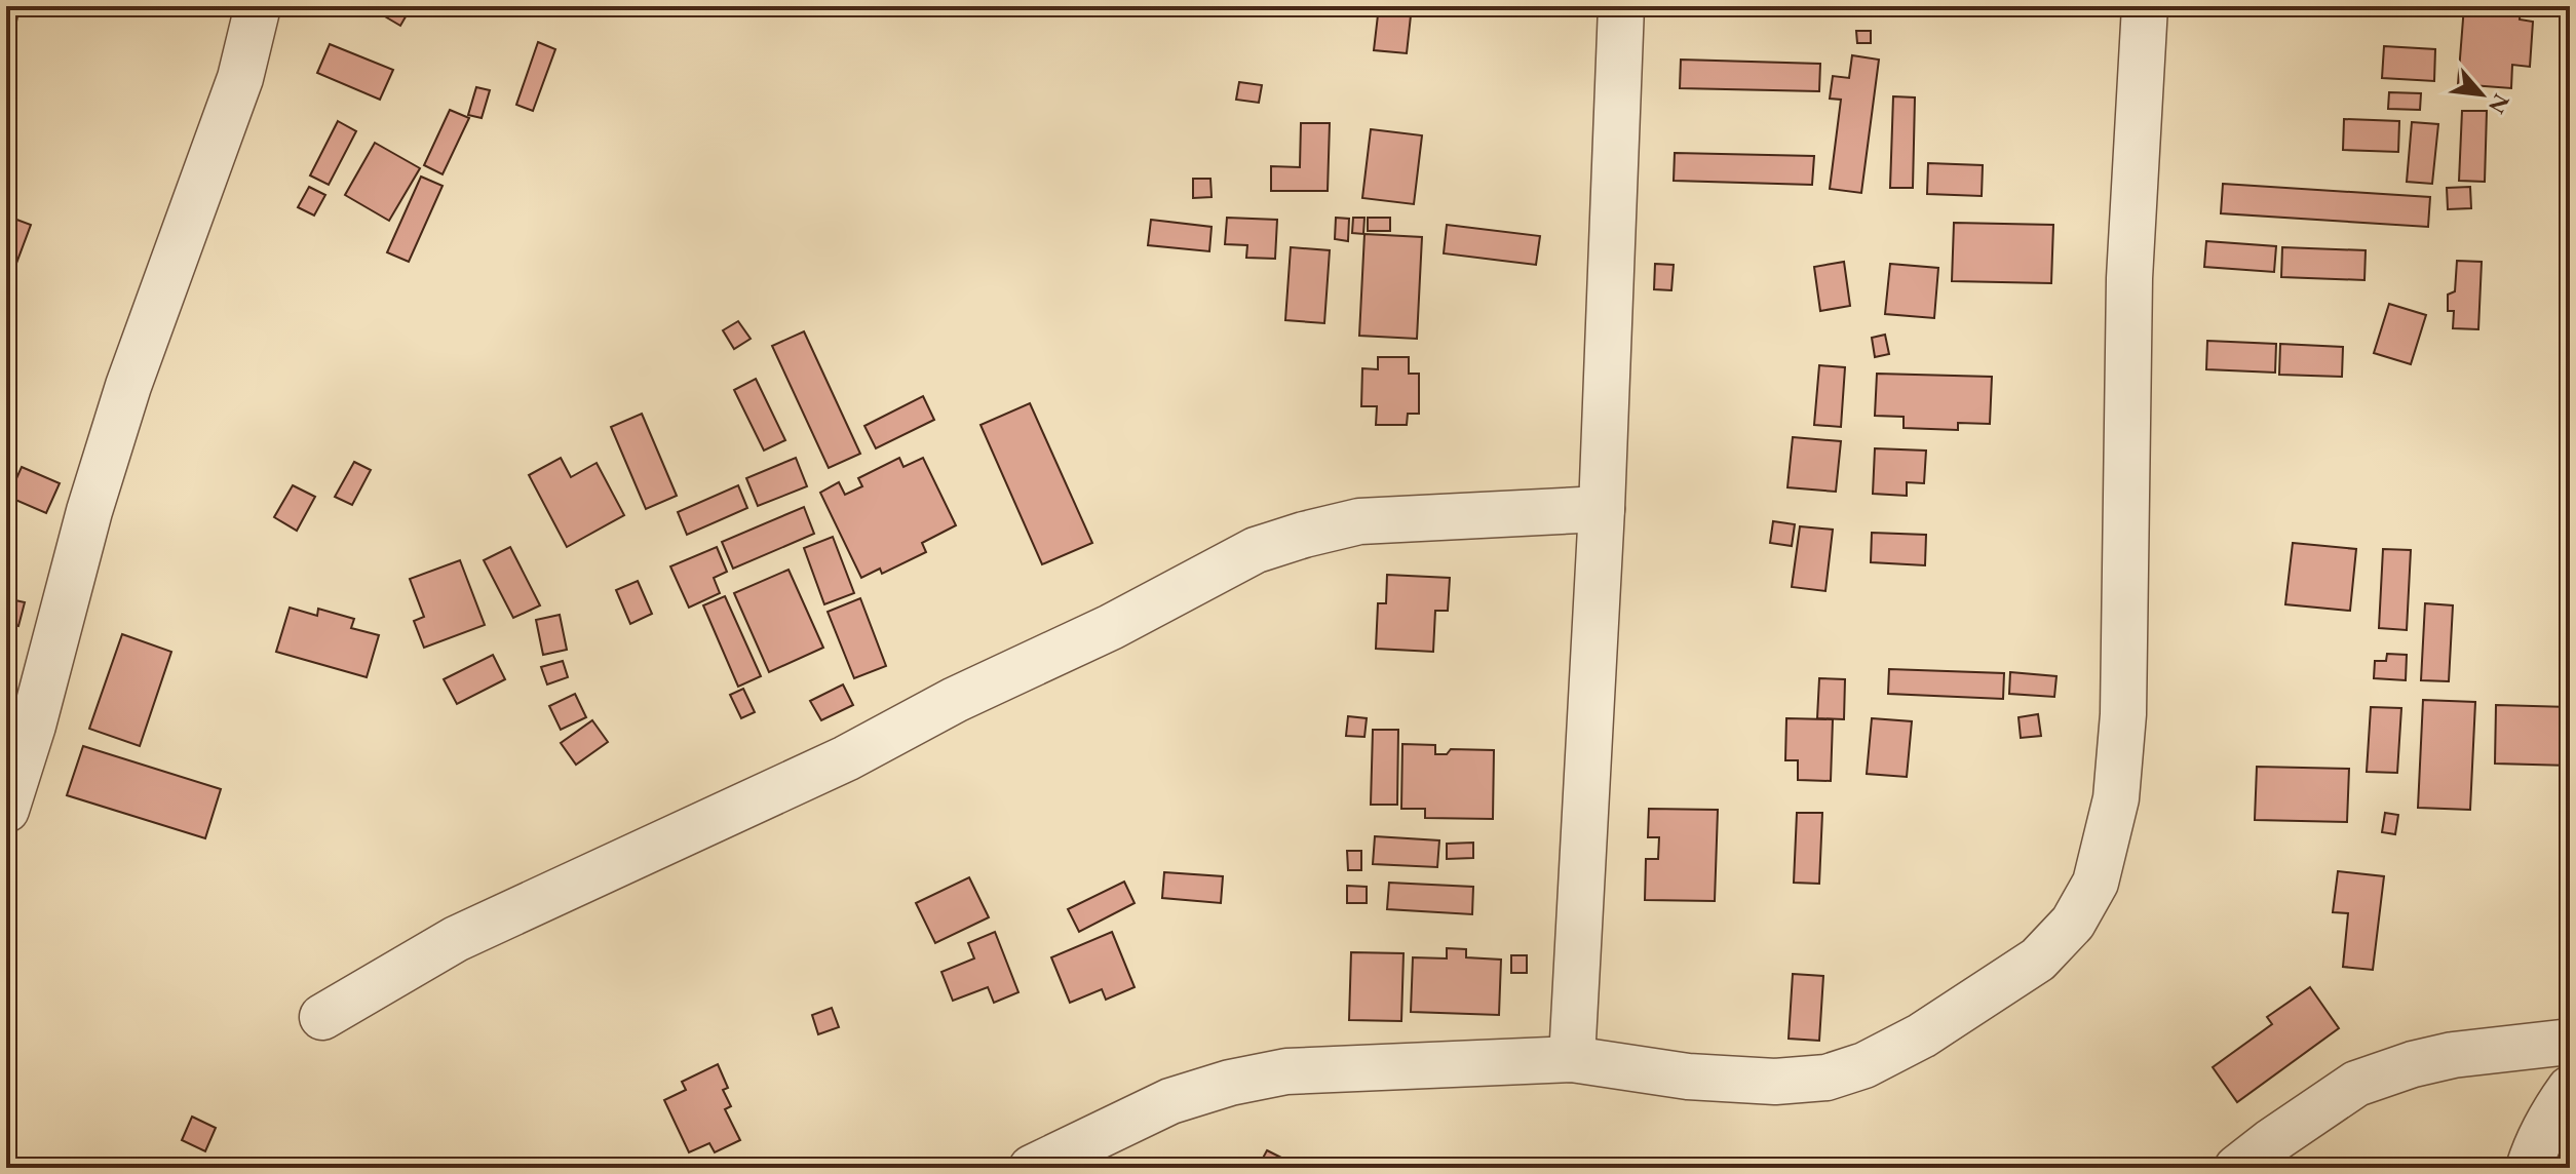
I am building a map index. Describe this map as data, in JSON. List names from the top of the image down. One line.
{"north":"bottom right"}
